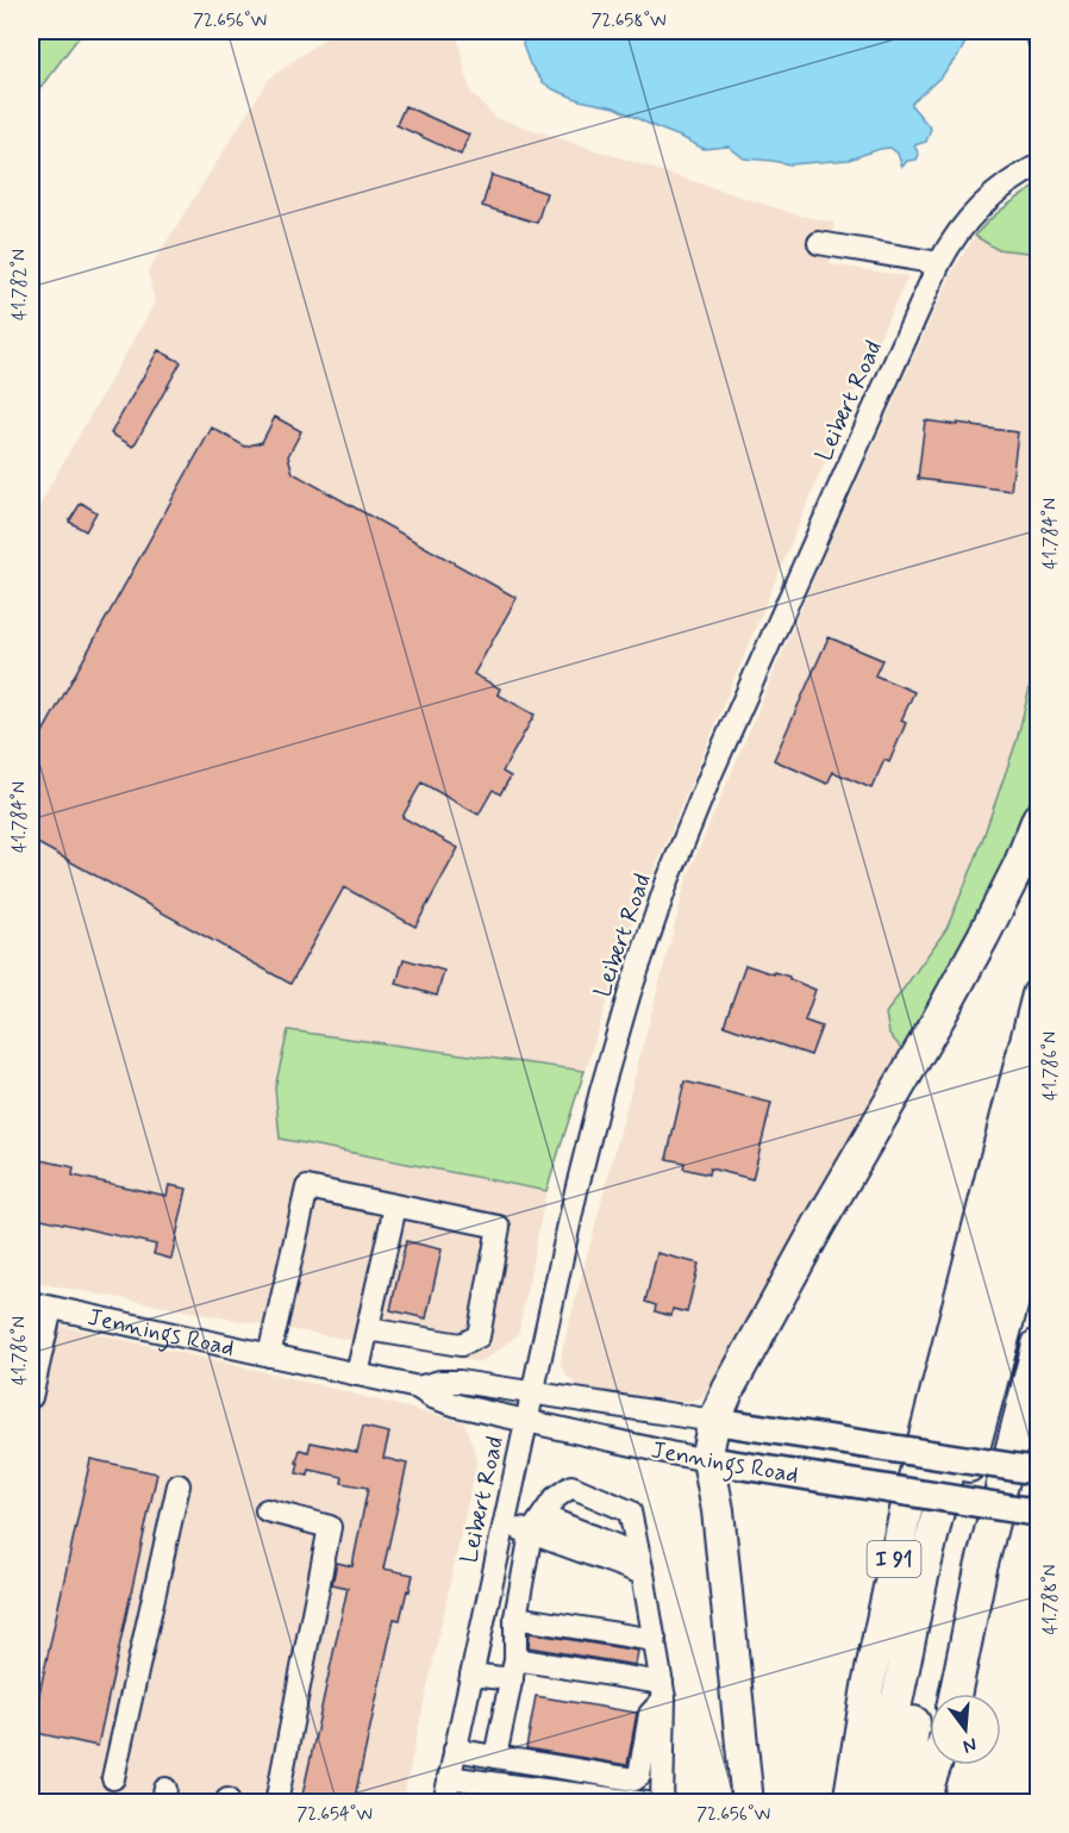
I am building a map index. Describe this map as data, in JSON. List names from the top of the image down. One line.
{"streets":{"highway":["I 91"],"main road":["Jennings Road"],"street":["Leibert Road"]},"crossings":[["Leibert Road","Jennings Road"]],"north":"bottom","coordinates":["72.656°W","72.658°W","41.782°N","41.784°N","41.786°N","41.788°N","72.654°W"]}
